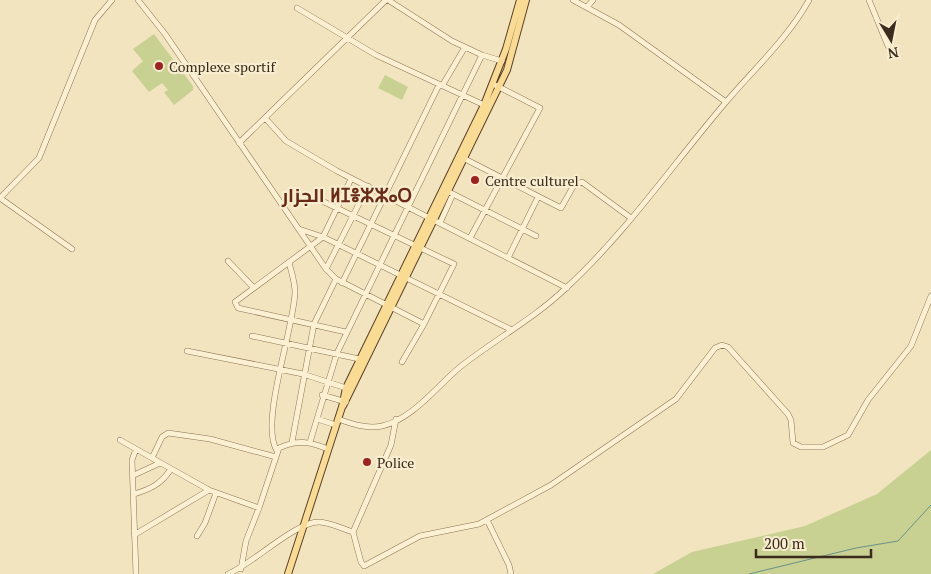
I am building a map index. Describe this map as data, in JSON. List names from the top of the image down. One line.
{"districts":["الجزار ⵍⵊⴻⵣⵣⴰⵔ"],"places":["Complexe sportif","Centre culturel","Police"],"scale_bar":"200 m","north":"bottom"}
